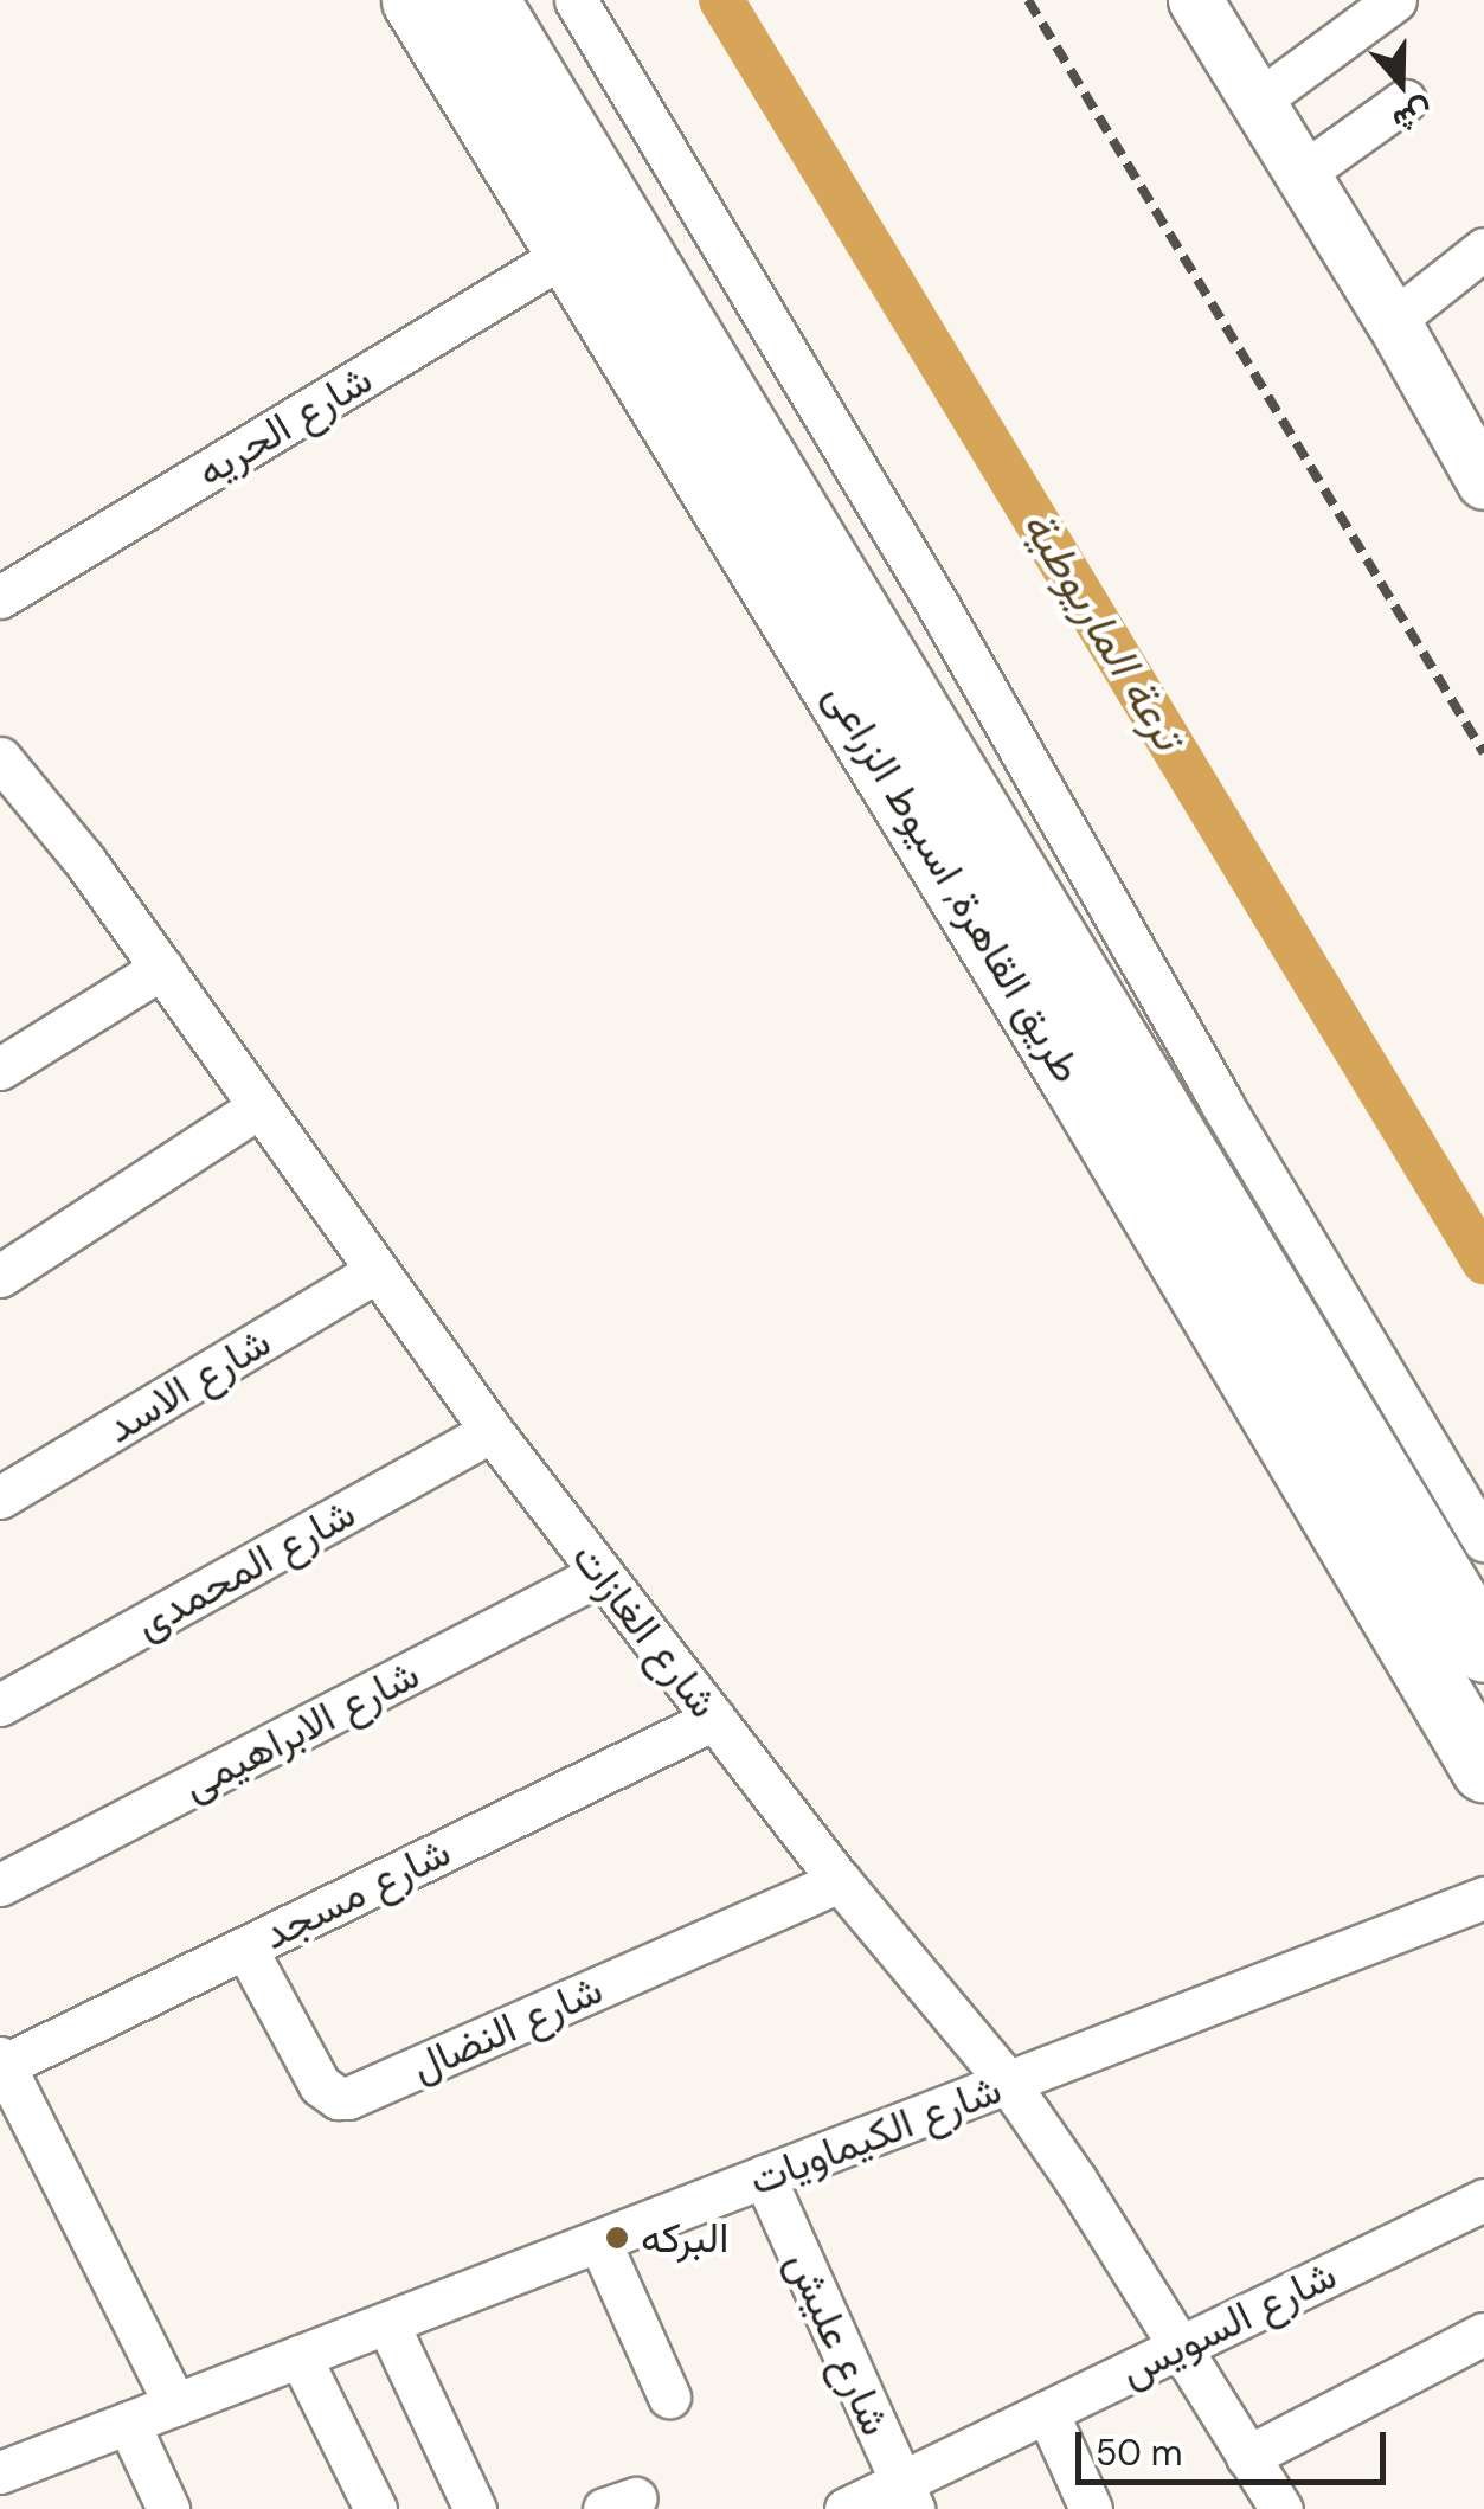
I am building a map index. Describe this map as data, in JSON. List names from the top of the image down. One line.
{"streets":{"highway":["طريق القاهرة, اسيوط الزراعى"],"street":["شارع الحريه","شارع الاسد","شارع المحمدى","شارع الغازات","شارع الابراهيمى","شارع مسجد","شارع النضال","شارع الكيماويات","شارع السويس","شارع عليش"]},"crossings":[["شارع الحريه","طريق القاهرة, اسيوط الزراعى"],["شارع الاسد","شارع الغازات"],["شارع المحمدى","شارع الغازات"],["شارع الغازات","شارع الابراهيمى"],["شارع الغازات","شارع مسجد"],["شارع الغازات","شارع النضال"],["شارع الغازات","شارع الكيماويات"],["شارع الغازات","شارع السويس"],["شارع مسجد","شارع النضال"],["شارع الكيماويات","شارع عليش"],["شارع السويس","شارع عليش"]],"water":["ترعة الماريوطية"],"places":["البركه"],"scale_bar":"50 m","north":"bottom"}
